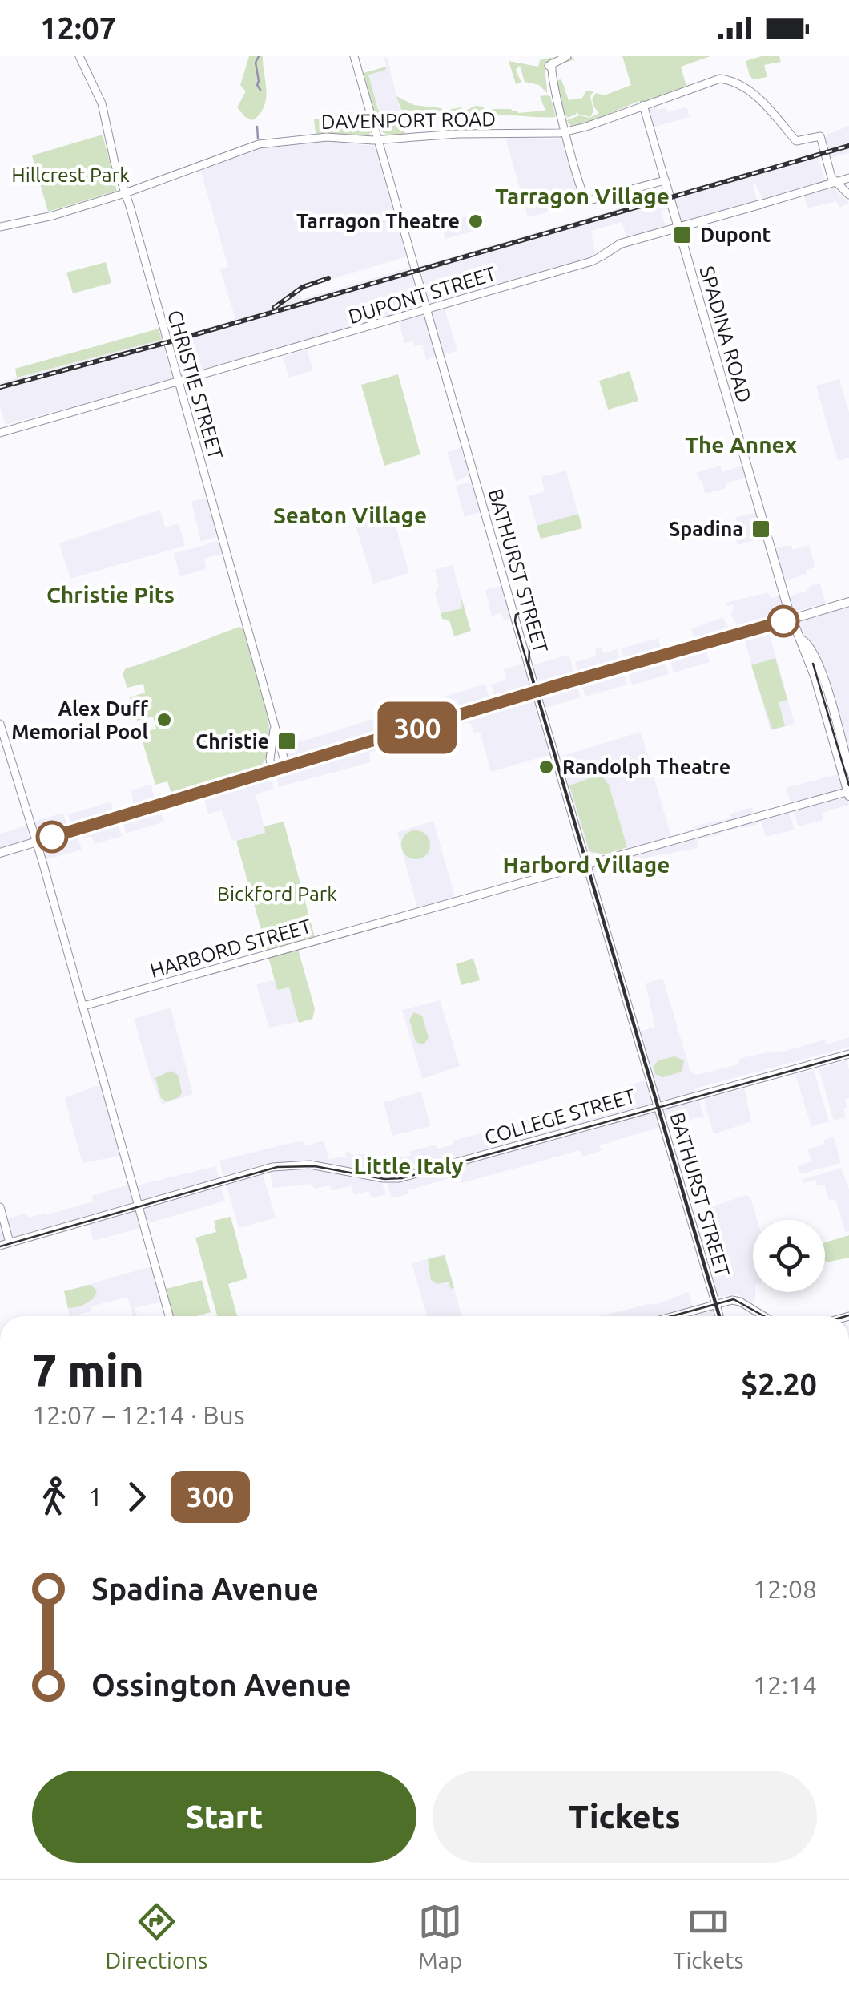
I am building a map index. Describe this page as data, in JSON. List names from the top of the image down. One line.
{"streets":{"main road":["DAVENPORT ROAD","DUPONT STREET","SPADINA ROAD","CHRISTIE STREET","BATHURST STREET","HARBORD STREET","COLLEGE STREET"]},"crossings":[["DAVENPORT ROAD","DUPONT STREET"],["DAVENPORT ROAD","SPADINA ROAD"],["DAVENPORT ROAD","CHRISTIE STREET"],["DAVENPORT ROAD","BATHURST STREET"],["DUPONT STREET","SPADINA ROAD"],["DUPONT STREET","CHRISTIE STREET"],["DUPONT STREET","BATHURST STREET"],["BATHURST STREET","HARBORD STREET"],["BATHURST STREET","COLLEGE STREET"]],"districts":["Tarragon Village","The Annex","Seaton Village","Christie Pits","Harbord Village","Little Italy"],"parks":["Hillcrest Park","Bickford Park"],"places":{"other":["Tarragon Theatre","Alex Duff Memorial Pool","Randolph Theatre"],"transit":["Dupont","Spadina","Christie"]},"lines":["bus line 300"],"page":{"status":"12:07","on_map":"300","heading":["7 min","12:07 – 12:14 · Bus","$2.20"],"legs":["1","300"],"list":[{"name":"Spadina Avenue","value":"12:08"},{"name":"Ossington Avenue","value":"12:14"}],"buttons":["Start","Tickets"],"tabs":["Directions","Map","Tickets"]}}
